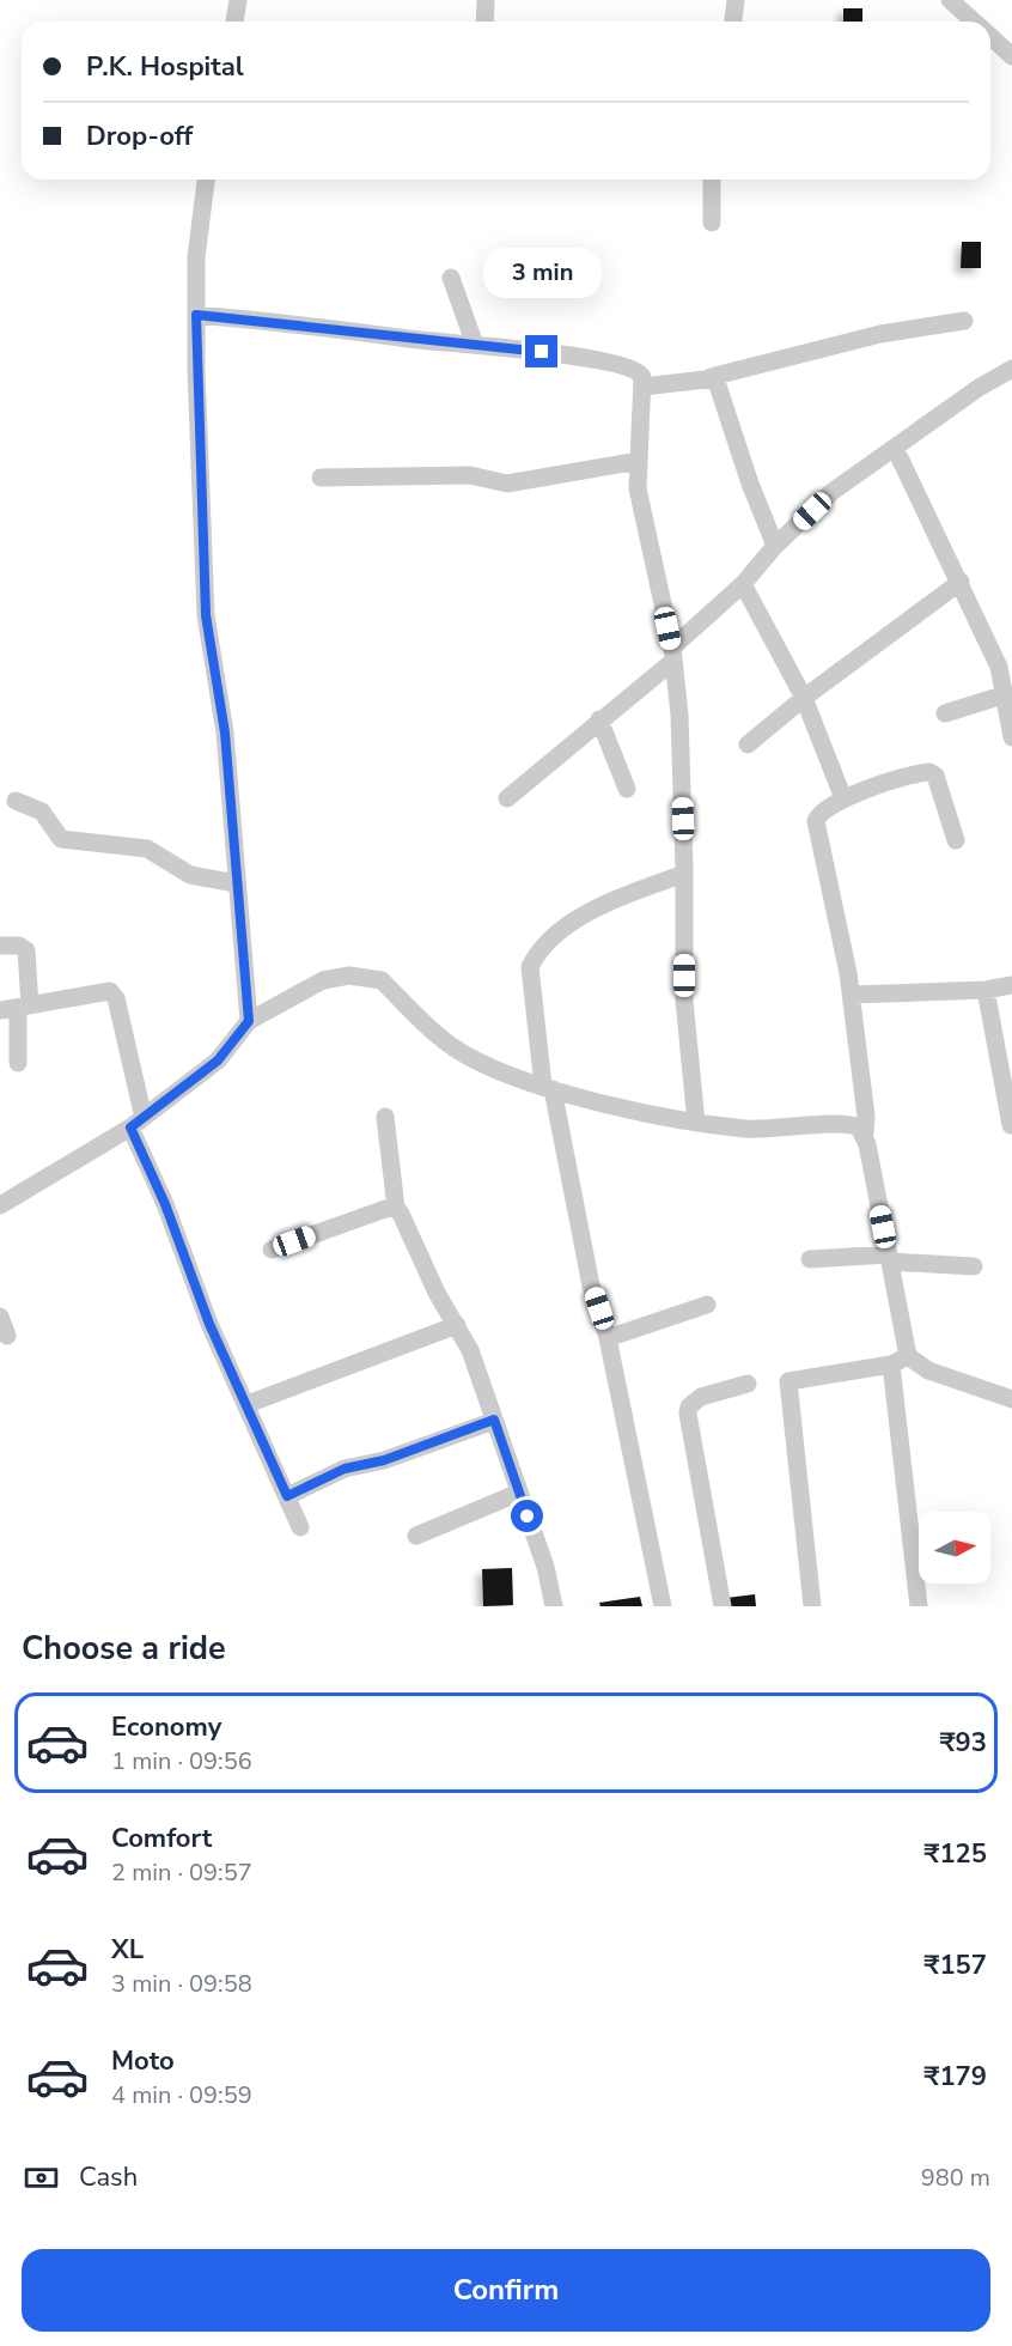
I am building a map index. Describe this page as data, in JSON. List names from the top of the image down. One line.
{"north":"right","page":{"banner":["P.K. Hospital","Drop-off"],"bubble":"3 min","heading":"Choose a ride","list":[{"name":"Economy","note":"1 min · 09:56","value":"₹93"},{"name":"Comfort","note":"2 min · 09:57","value":"₹125"},{"name":"XL","note":"3 min · 09:58","value":"₹157"},{"name":"Moto","note":"4 min · 09:59","value":"₹179"}],"pay":["Cash","980 m"],"buttons":"Confirm"}}
